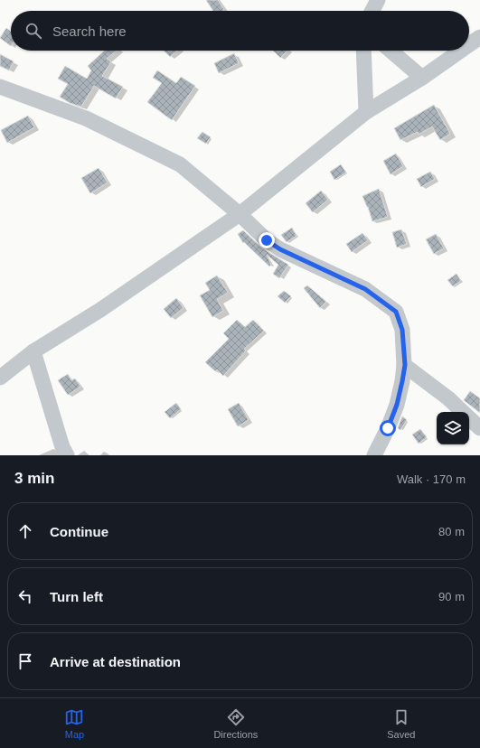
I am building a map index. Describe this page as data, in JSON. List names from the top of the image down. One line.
{"page":{"search":"Search here","heading":["3 min","Walk · 170 m"],"list":[["Continue","80 m"],["Turn left","90 m"],"Arrive at destination"],"nav":["Map","Directions","Saved"]}}
